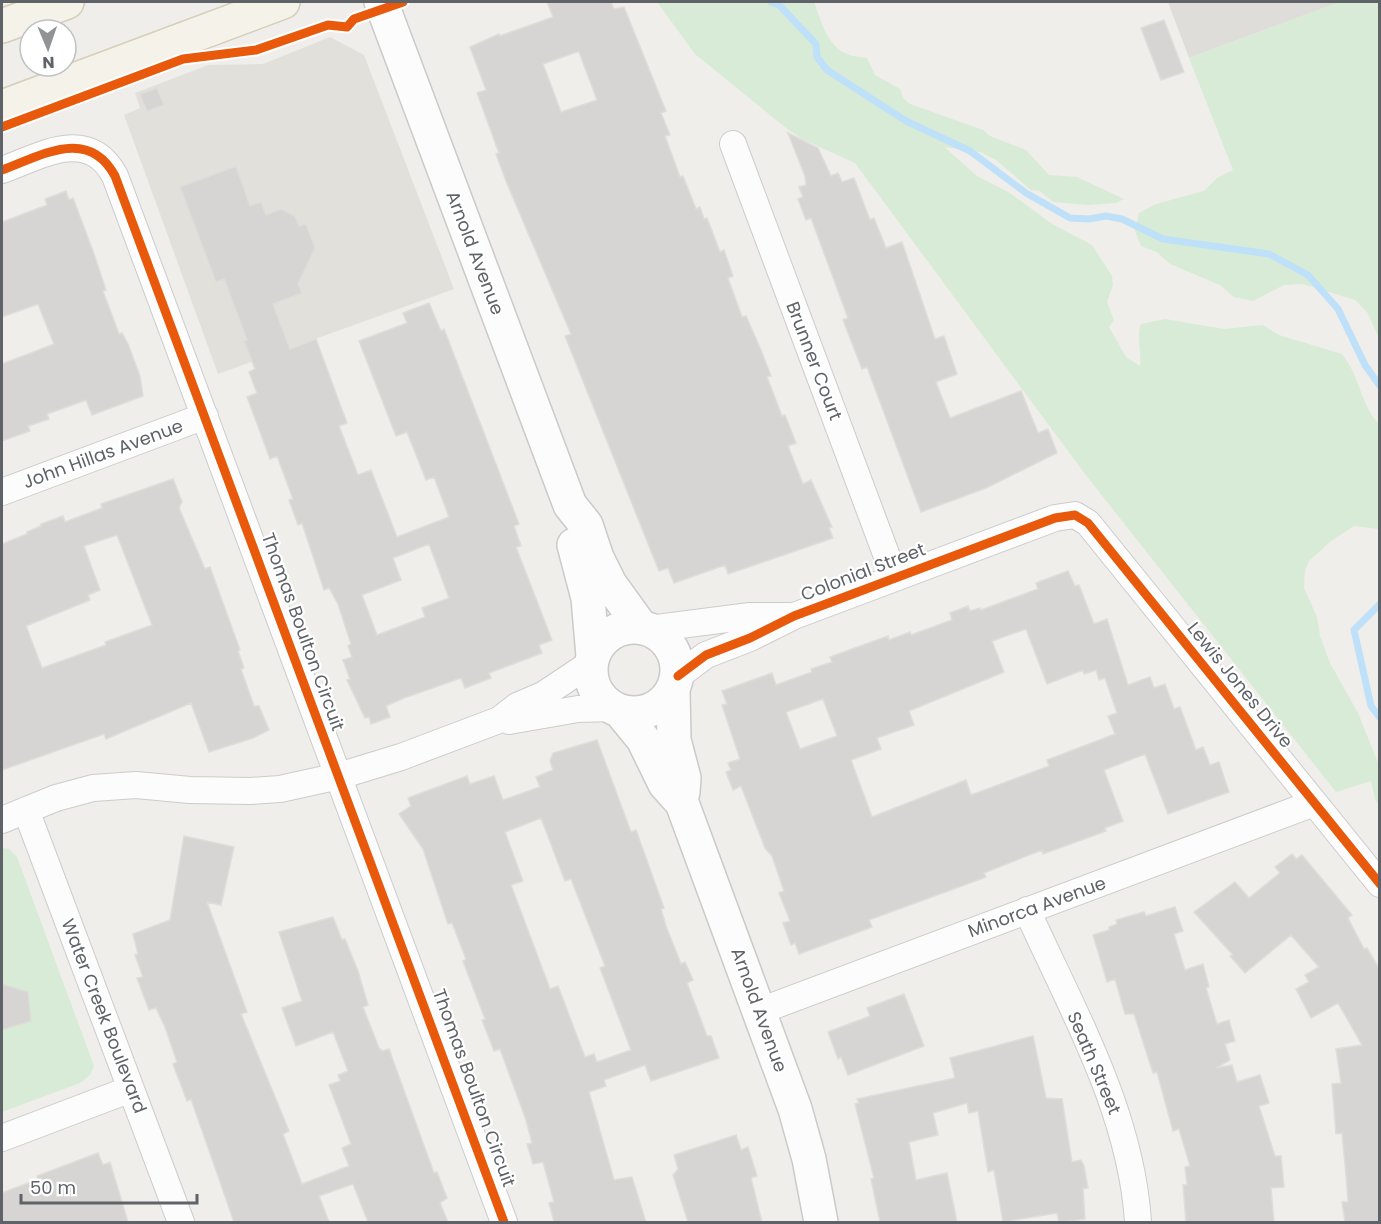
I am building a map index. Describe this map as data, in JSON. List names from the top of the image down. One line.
{"streets":{"street":["Arnold Avenue","Brunner Court","John Hillas Avenue","Colonial Street","Thomas Boulton Circuit","Lewis Jones Drive","Minorca Avenue","Water Creek Boulevard","Seath Street"]},"crossings":[["Arnold Avenue","Colonial Street"],["Arnold Avenue","Minorca Avenue"],["Brunner Court","Colonial Street"],["John Hillas Avenue","Thomas Boulton Circuit"],["Colonial Street","Lewis Jones Drive"],["Lewis Jones Drive","Minorca Avenue"],["Minorca Avenue","Seath Street"]],"scale_bar":"50 m","north":"bottom"}
